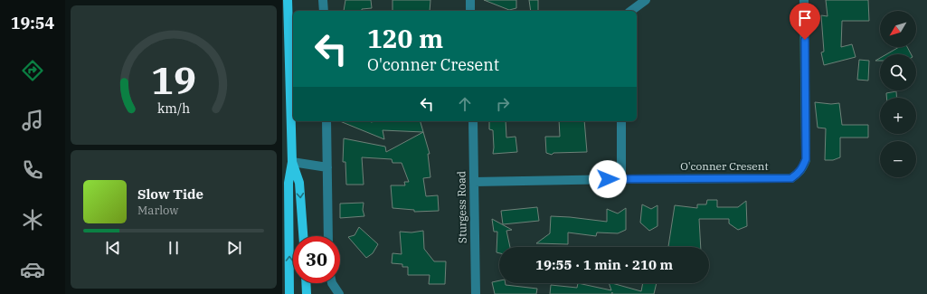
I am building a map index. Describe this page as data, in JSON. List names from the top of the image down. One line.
{"streets":{"street":["O'conner Cresent","Sturgess Road"]},"crossings":[["O'conner Cresent","Sturgess Road"]],"north":"bottom left","page":{"tabs":"19:54","map_buttons":["+","−"],"turn":["120 m","O'conner Cresent"],"song":["Slow Tide","Marlow"],"limit":"30","trip":"19:55 · 1 min · 210 m","gauge":["19","km/h"]}}
